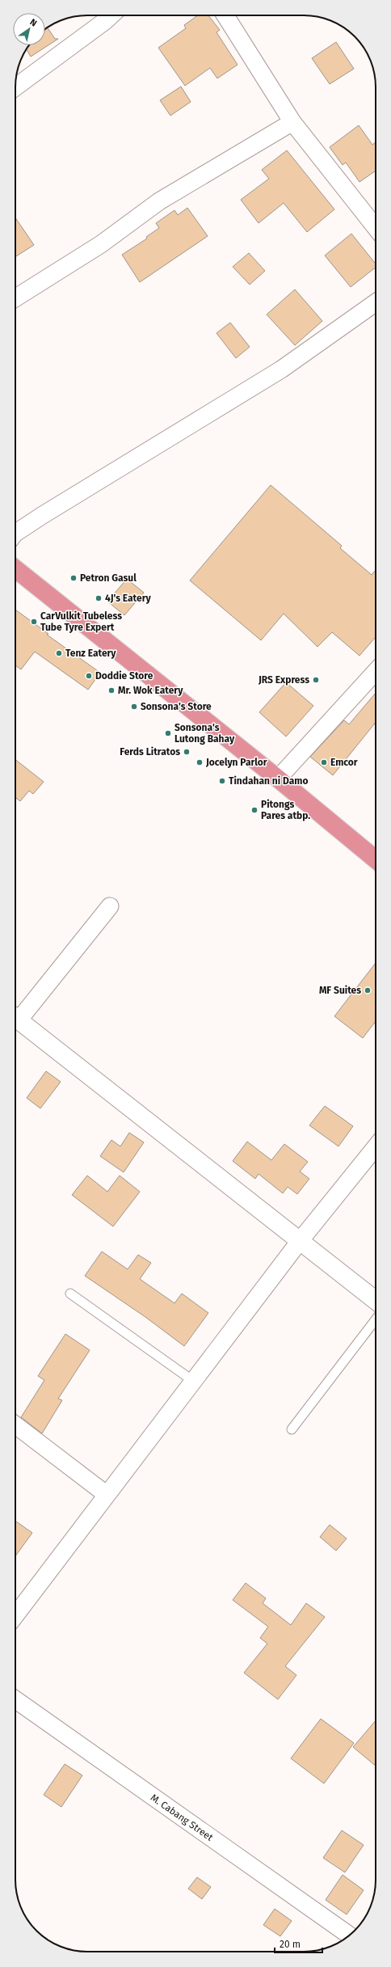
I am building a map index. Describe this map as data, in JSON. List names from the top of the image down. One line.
{"streets":{"street":["M. Cabang Street"]},"places":["Petron Gasul","4J's Eatery","CarVulkit Tubeless Tube Tyre Expert","Tenz Eatery","Doddie Store","JRS Express","Mr. Wok Eatery","Sonsona's Store","Sonsona's Lutong Bahay","Ferds Litratos","Jocelyn Parlor","Emcor","Tindahan ni Damo","Pitongs Pares atbp.","MF Suites"],"scale_bar":"20 m","north":"top right"}
